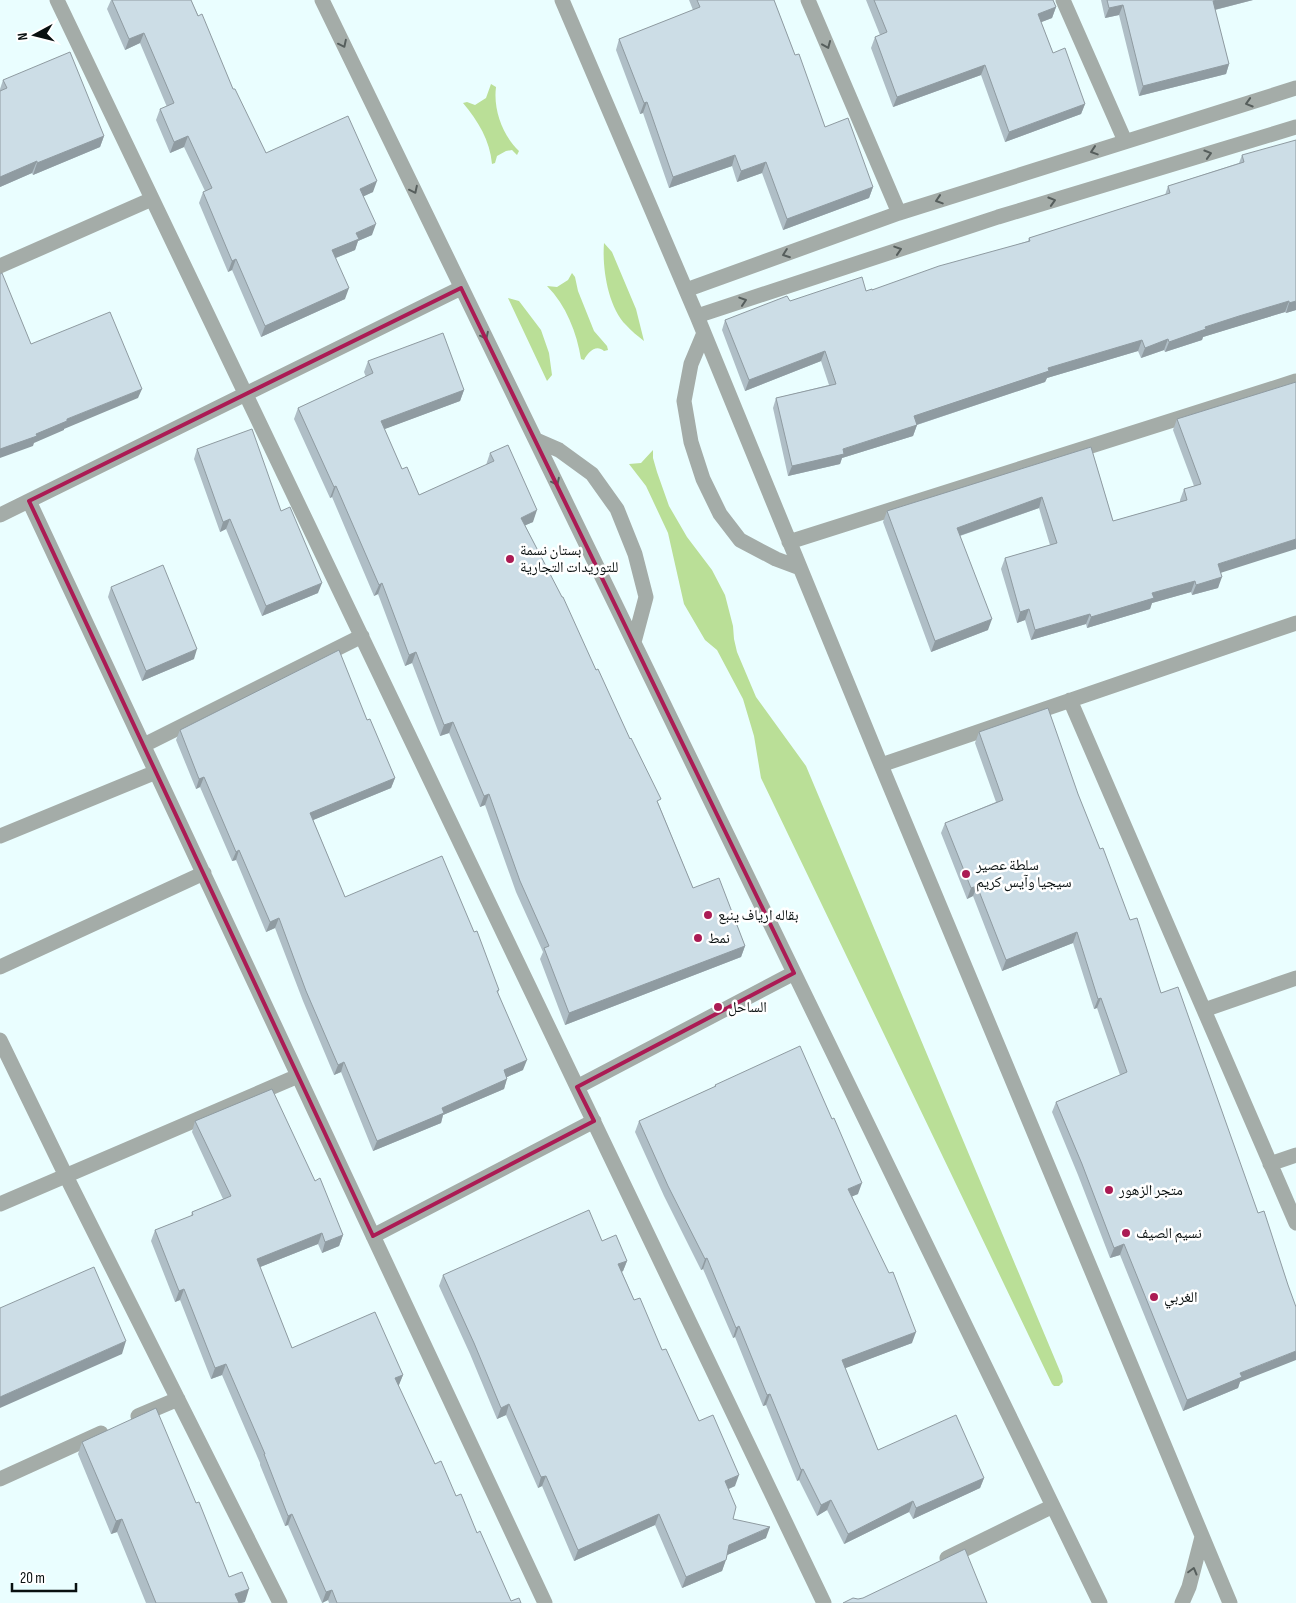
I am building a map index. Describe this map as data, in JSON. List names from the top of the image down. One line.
{"places":["بستان نسمة للتوريدات التجارية","سلطة عصير سيجيا وآيس كريم","بقاله ارياف ينبع","نمط","الساحل","متجر الزهور","نسيم الصيف","الغربي"],"scale_bar":"20 m","north":"left"}
